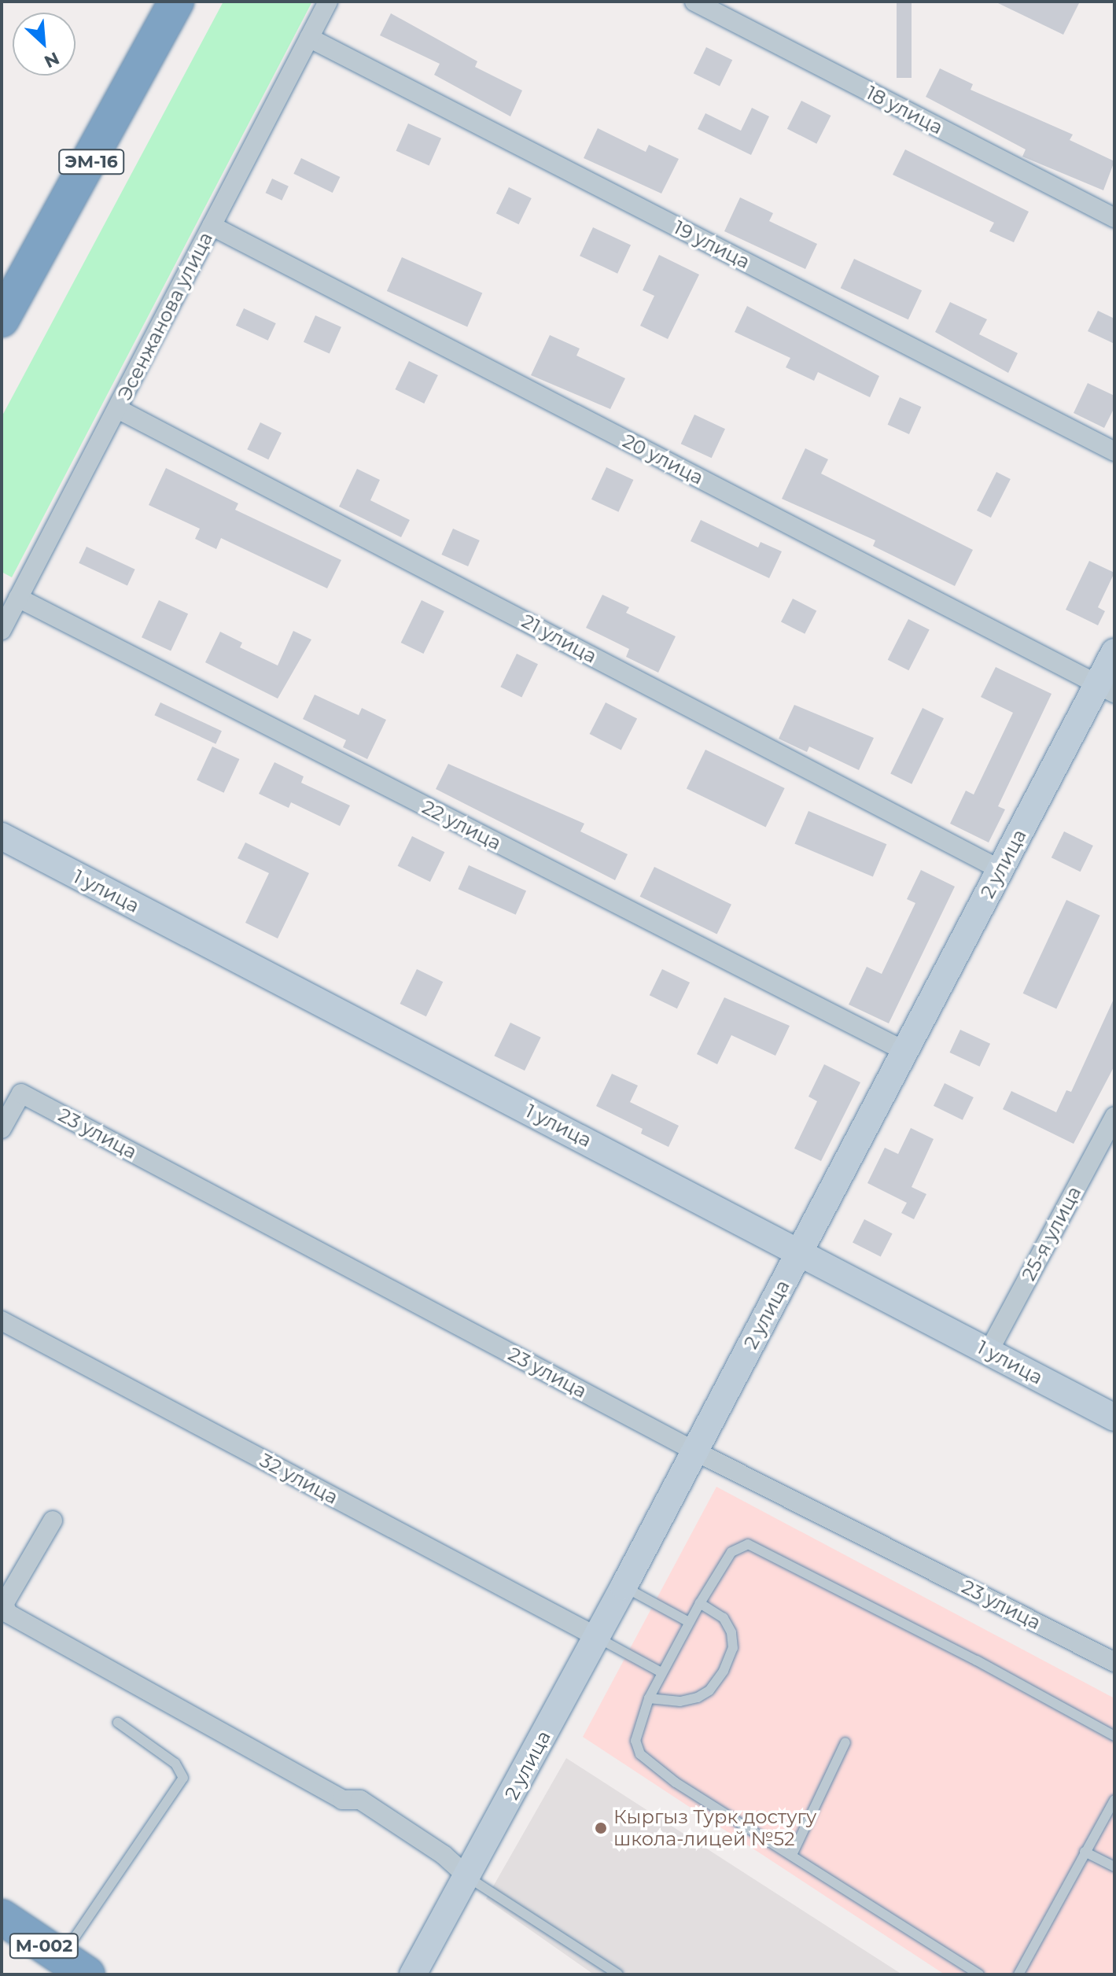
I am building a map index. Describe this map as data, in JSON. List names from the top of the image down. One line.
{"streets":{"highway":["ЭМ-16","M-002"],"street":["18 улица","19 улица","Эсенжанова улица","20 улица","21 улица","22 улица","2 улица","1 улица","23 улица","25-я улица","32 улица"]},"crossings":[["19 улица","Эсенжанова улица"],["Эсенжанова улица","20 улица"],["Эсенжанова улица","21 улица"],["Эсенжанова улица","22 улица"],["20 улица","2 улица"],["21 улица","2 улица"],["22 улица","2 улица"],["2 улица","1 улица"],["2 улица","23 улица"],["2 улица","32 улица"],["1 улица","25-я улица"]],"places":["Кыргыз Турк достугу школа-лицей №52"],"north":"bottom right"}
